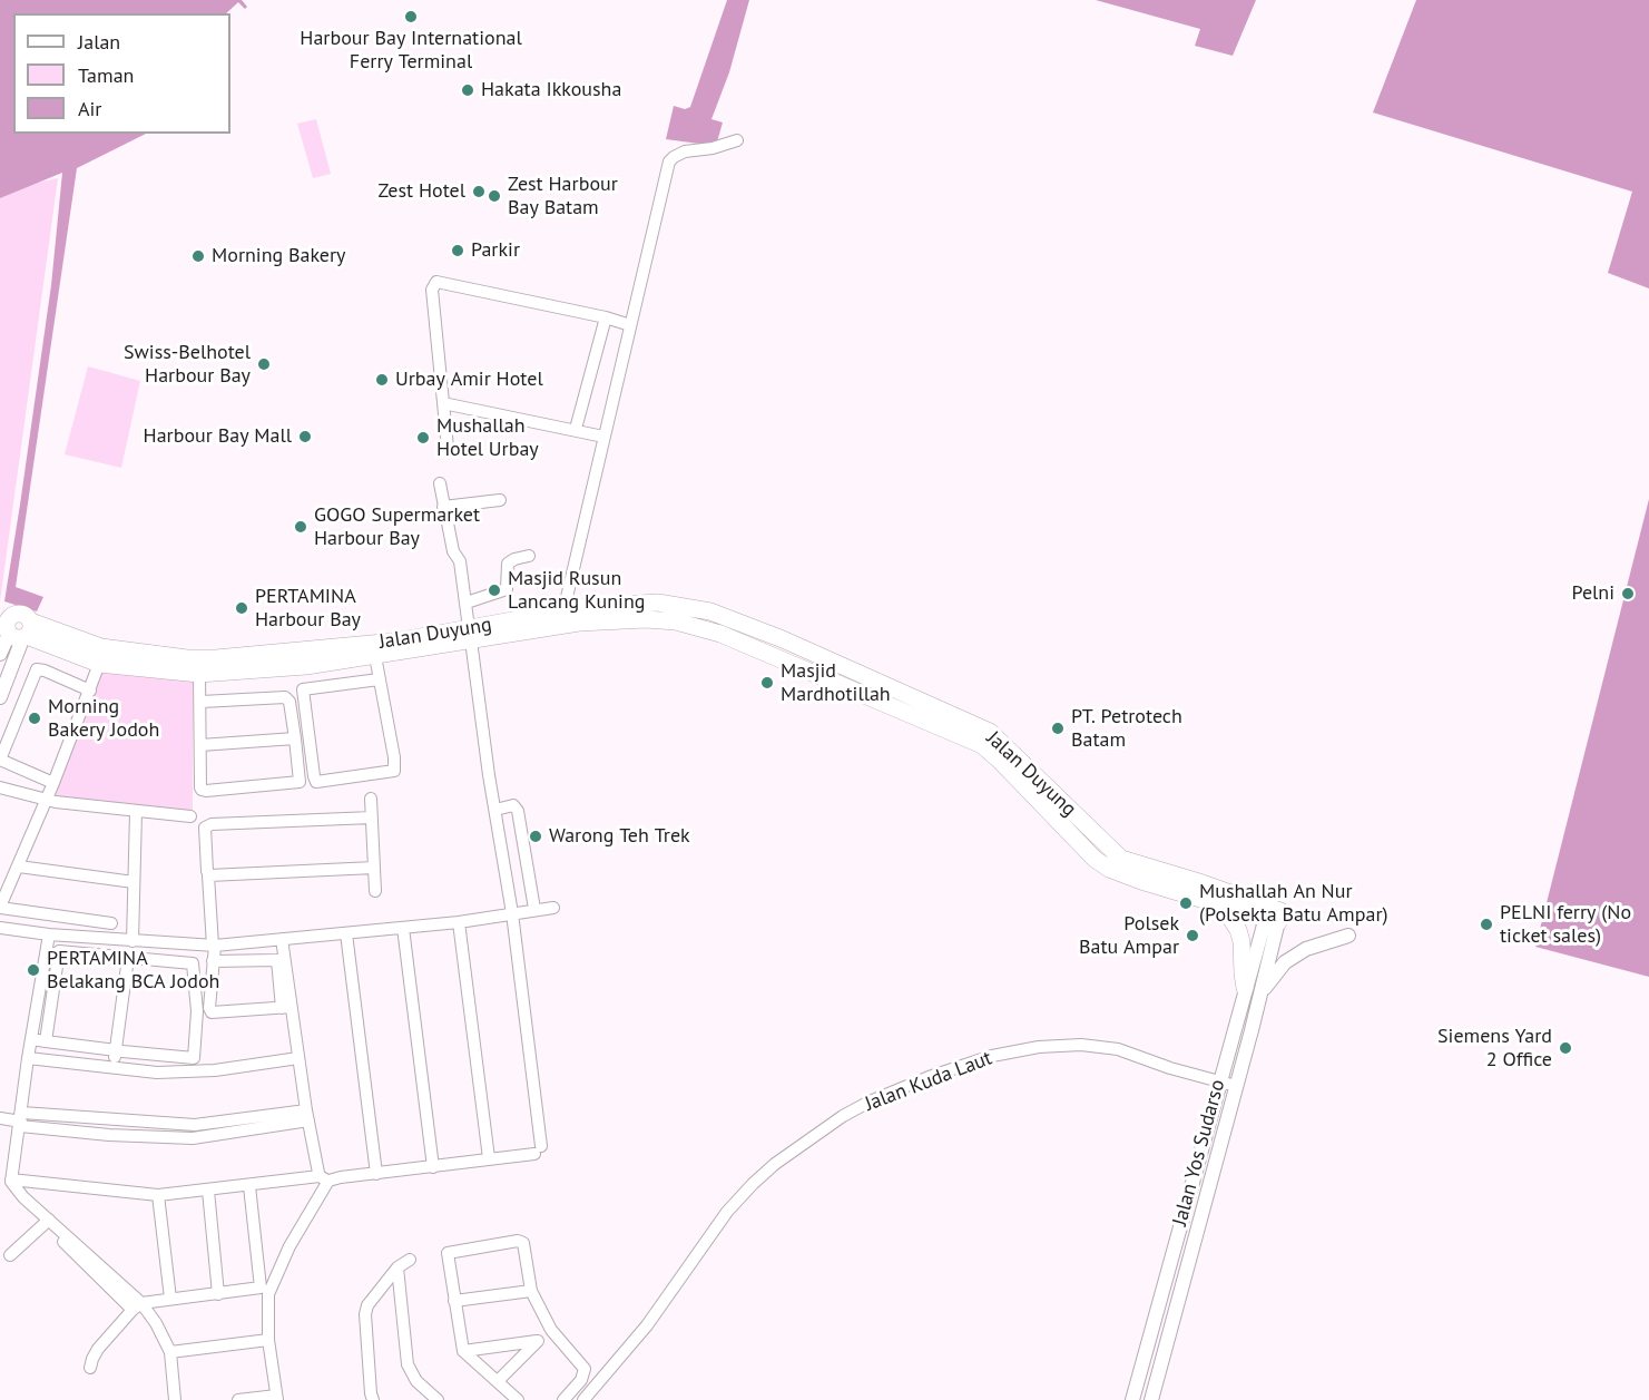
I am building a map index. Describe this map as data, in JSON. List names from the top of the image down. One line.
{"streets":{"highway":["Jalan Duyung"],"main road":["Jalan Yos Sudarso"],"street":["Jalan Kuda Laut"]},"crossings":[["Jalan Duyung","Jalan Yos Sudarso"],["Jalan Kuda Laut","Jalan Yos Sudarso"]],"places":["Harbour Bay International Ferry Terminal","Hakata Ikkousha","Zest Hotel","Zest Harbour Bay Batam","Parkir","Morning Bakery","Swiss-Belhotel Harbour Bay","Urbay Amir Hotel","Harbour Bay Mall","Mushallah Hotel Urbay","GOGO Supermarket Harbour Bay","Masjid Rusun Lancang Kuning","Pelni","PERTAMINA Harbour Bay","Masjid Mardhotillah","Morning Bakery Jodoh","PT. Petrotech Batam","Warong Teh Trek","Mushallah An Nur (Polsekta Batu Ampar)","PELNI ferry (No ticket sales)","Polsek Batu Ampar","PERTAMINA Belakang BCA Jodoh","Siemens Yard 2 Office"],"legend":["Jalan","Taman","Air"]}
